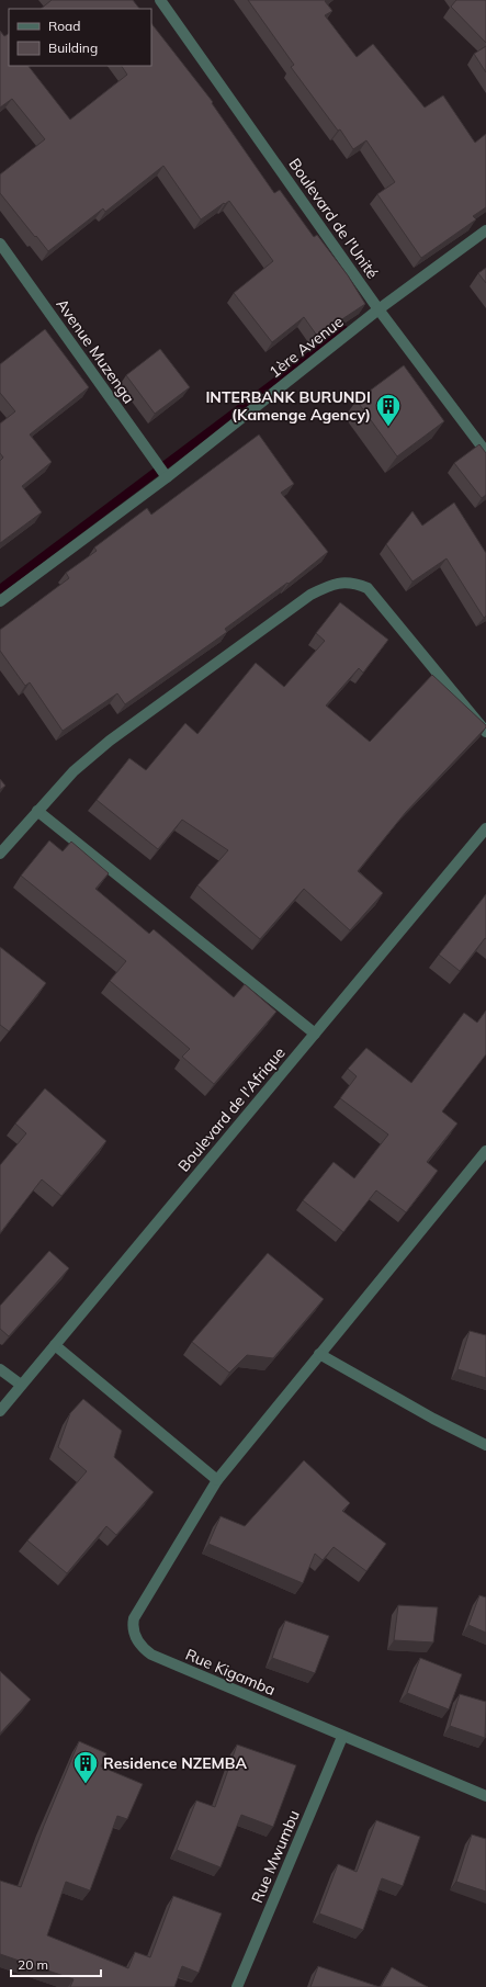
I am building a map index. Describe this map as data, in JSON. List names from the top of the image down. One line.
{"streets":{"street":["Boulevard de l'Unité","1ère Avenue","Avenue Muzenga","Boulevard de l'Afrique","Rue Kigamba","Rue Mwumbu"]},"crossings":[["Boulevard de l'Unité","1ère Avenue"],["1ère Avenue","Avenue Muzenga"],["Rue Kigamba","Rue Mwumbu"]],"places":{"building":["INTERBANK BURUNDI (Kamenge Agency)","Residence NZEMBA"]},"legend":["Road","Building"],"scale_bar":"20 m"}
